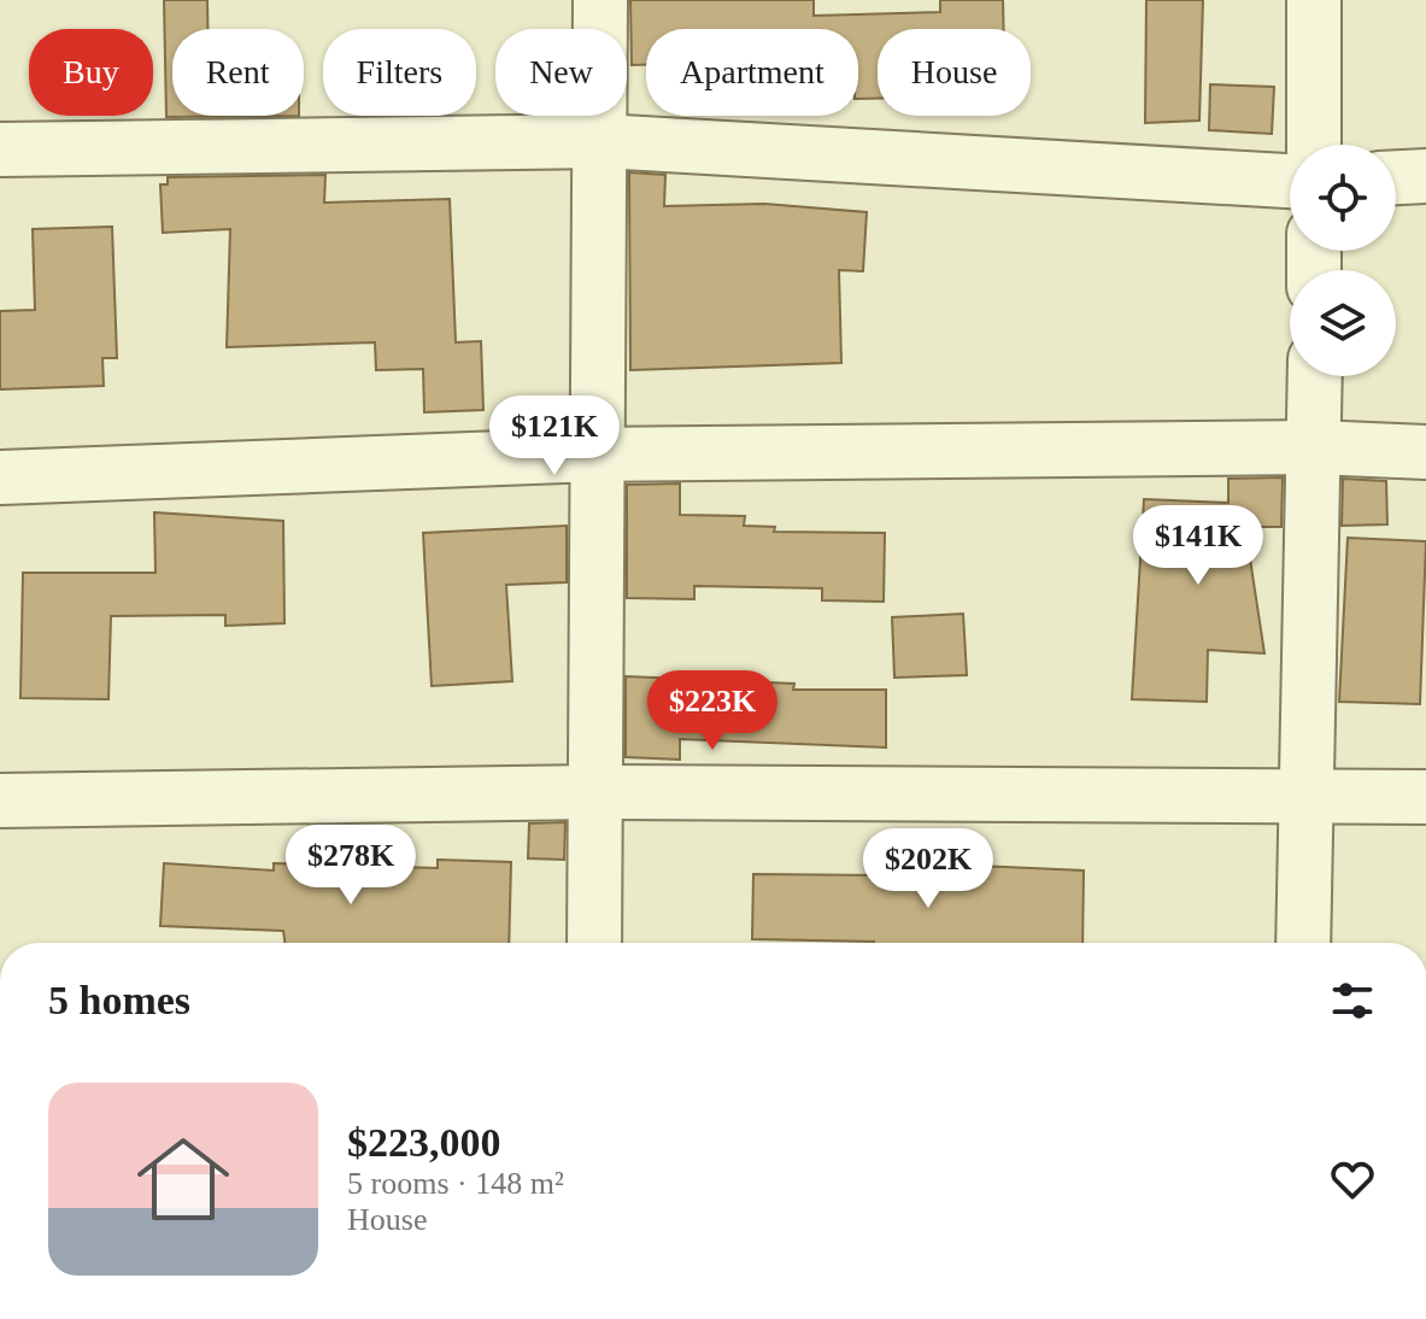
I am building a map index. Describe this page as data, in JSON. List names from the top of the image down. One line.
{"page":{"chip":["Buy","Rent","Filters","New","Apartment","House"],"price":["$121K","$141K","$223K","$278K","$202K"],"heading":"5 homes","list":[{"name":"$223,000","note":"5 rooms · 148 m² · House"}]}}
